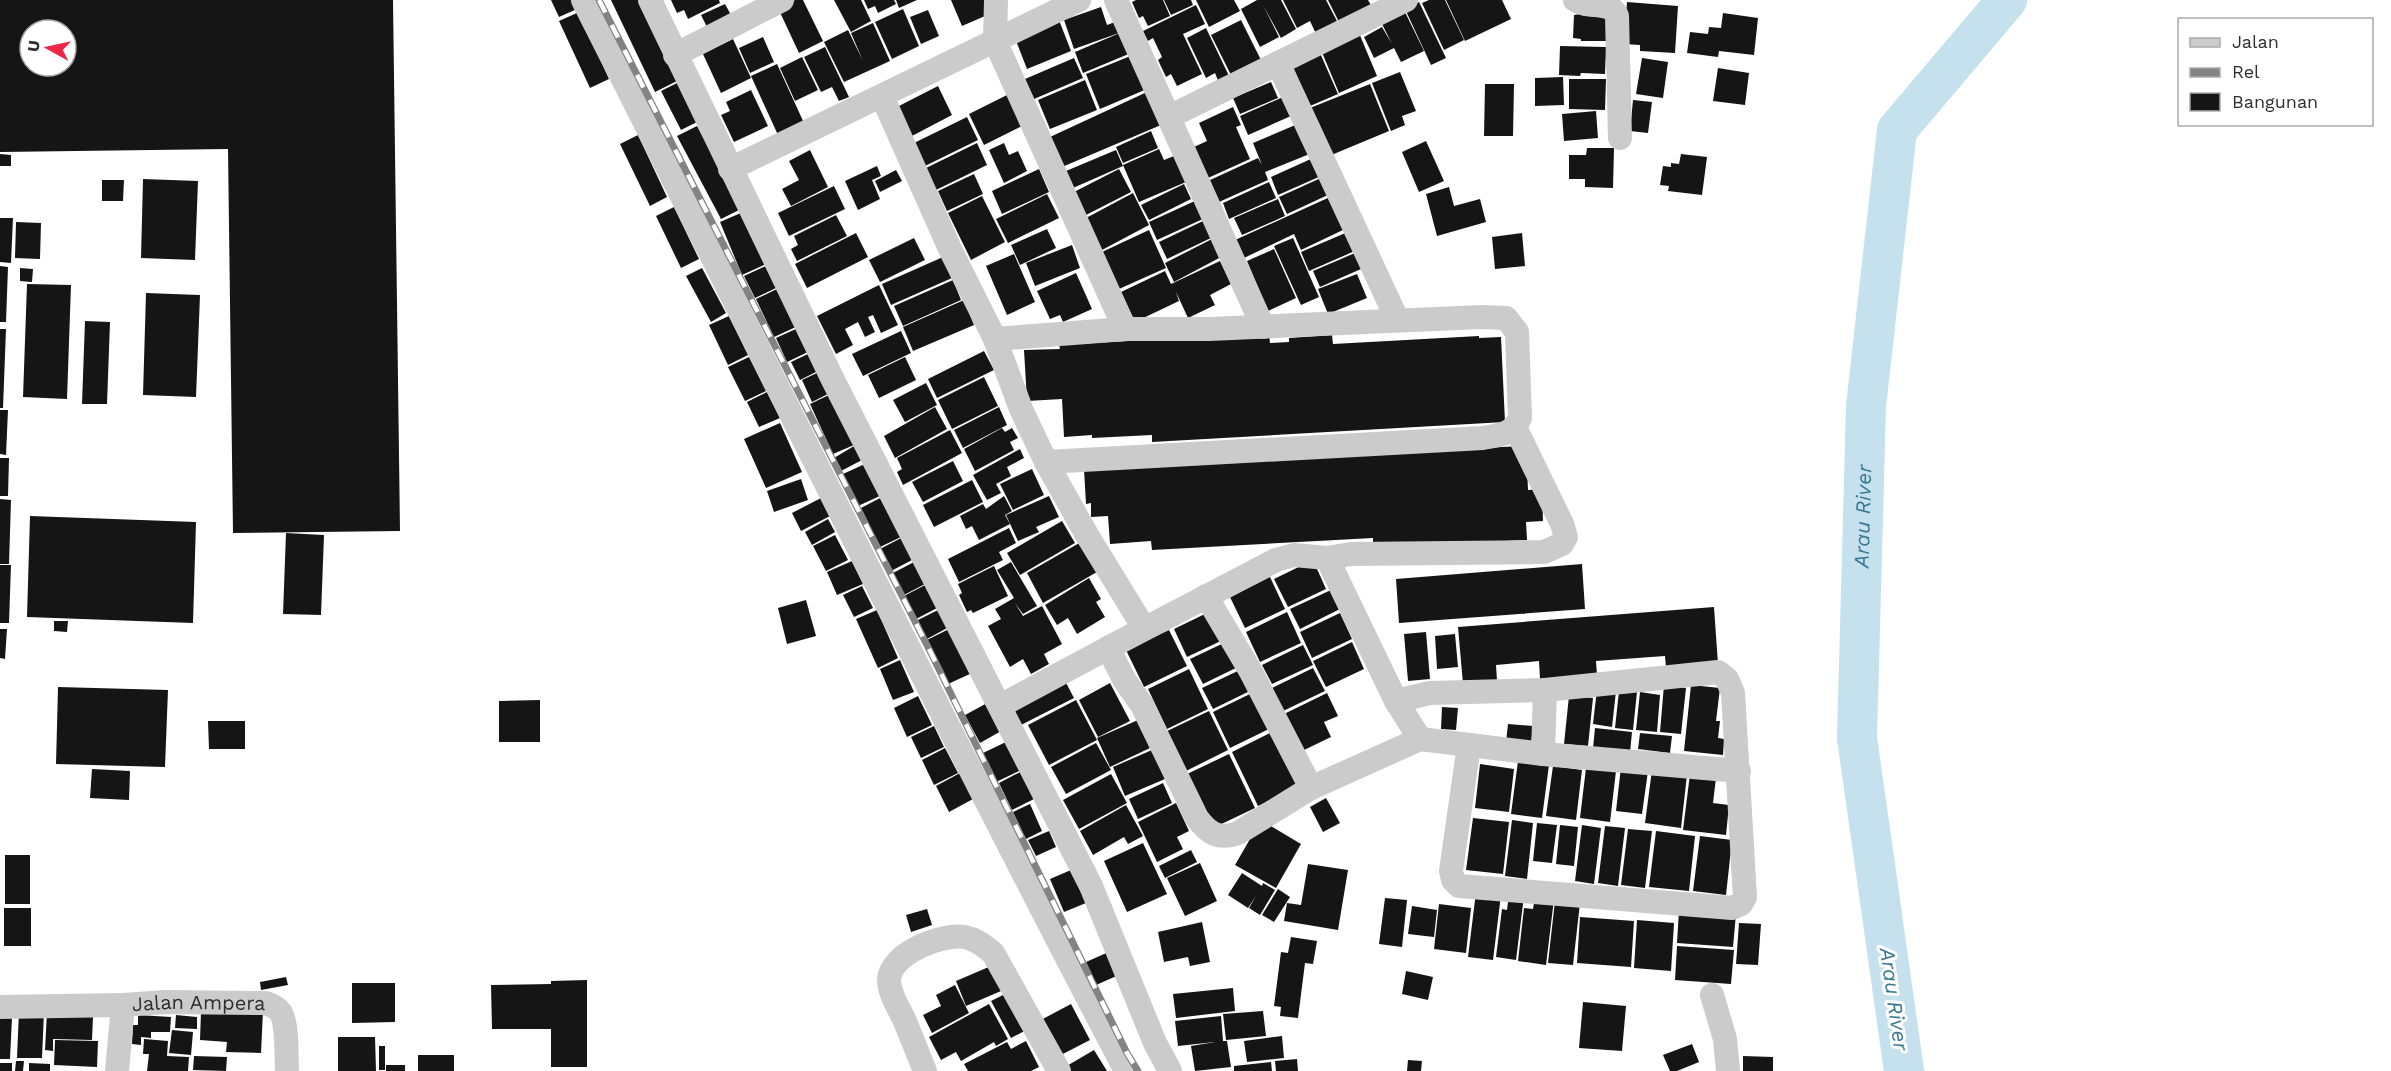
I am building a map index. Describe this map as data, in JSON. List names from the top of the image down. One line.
{"streets":{"street":["Jalan Ampera"]},"water":["Arau River"],"legend":["Jalan","Rel","Bangunan"],"north":"left"}
